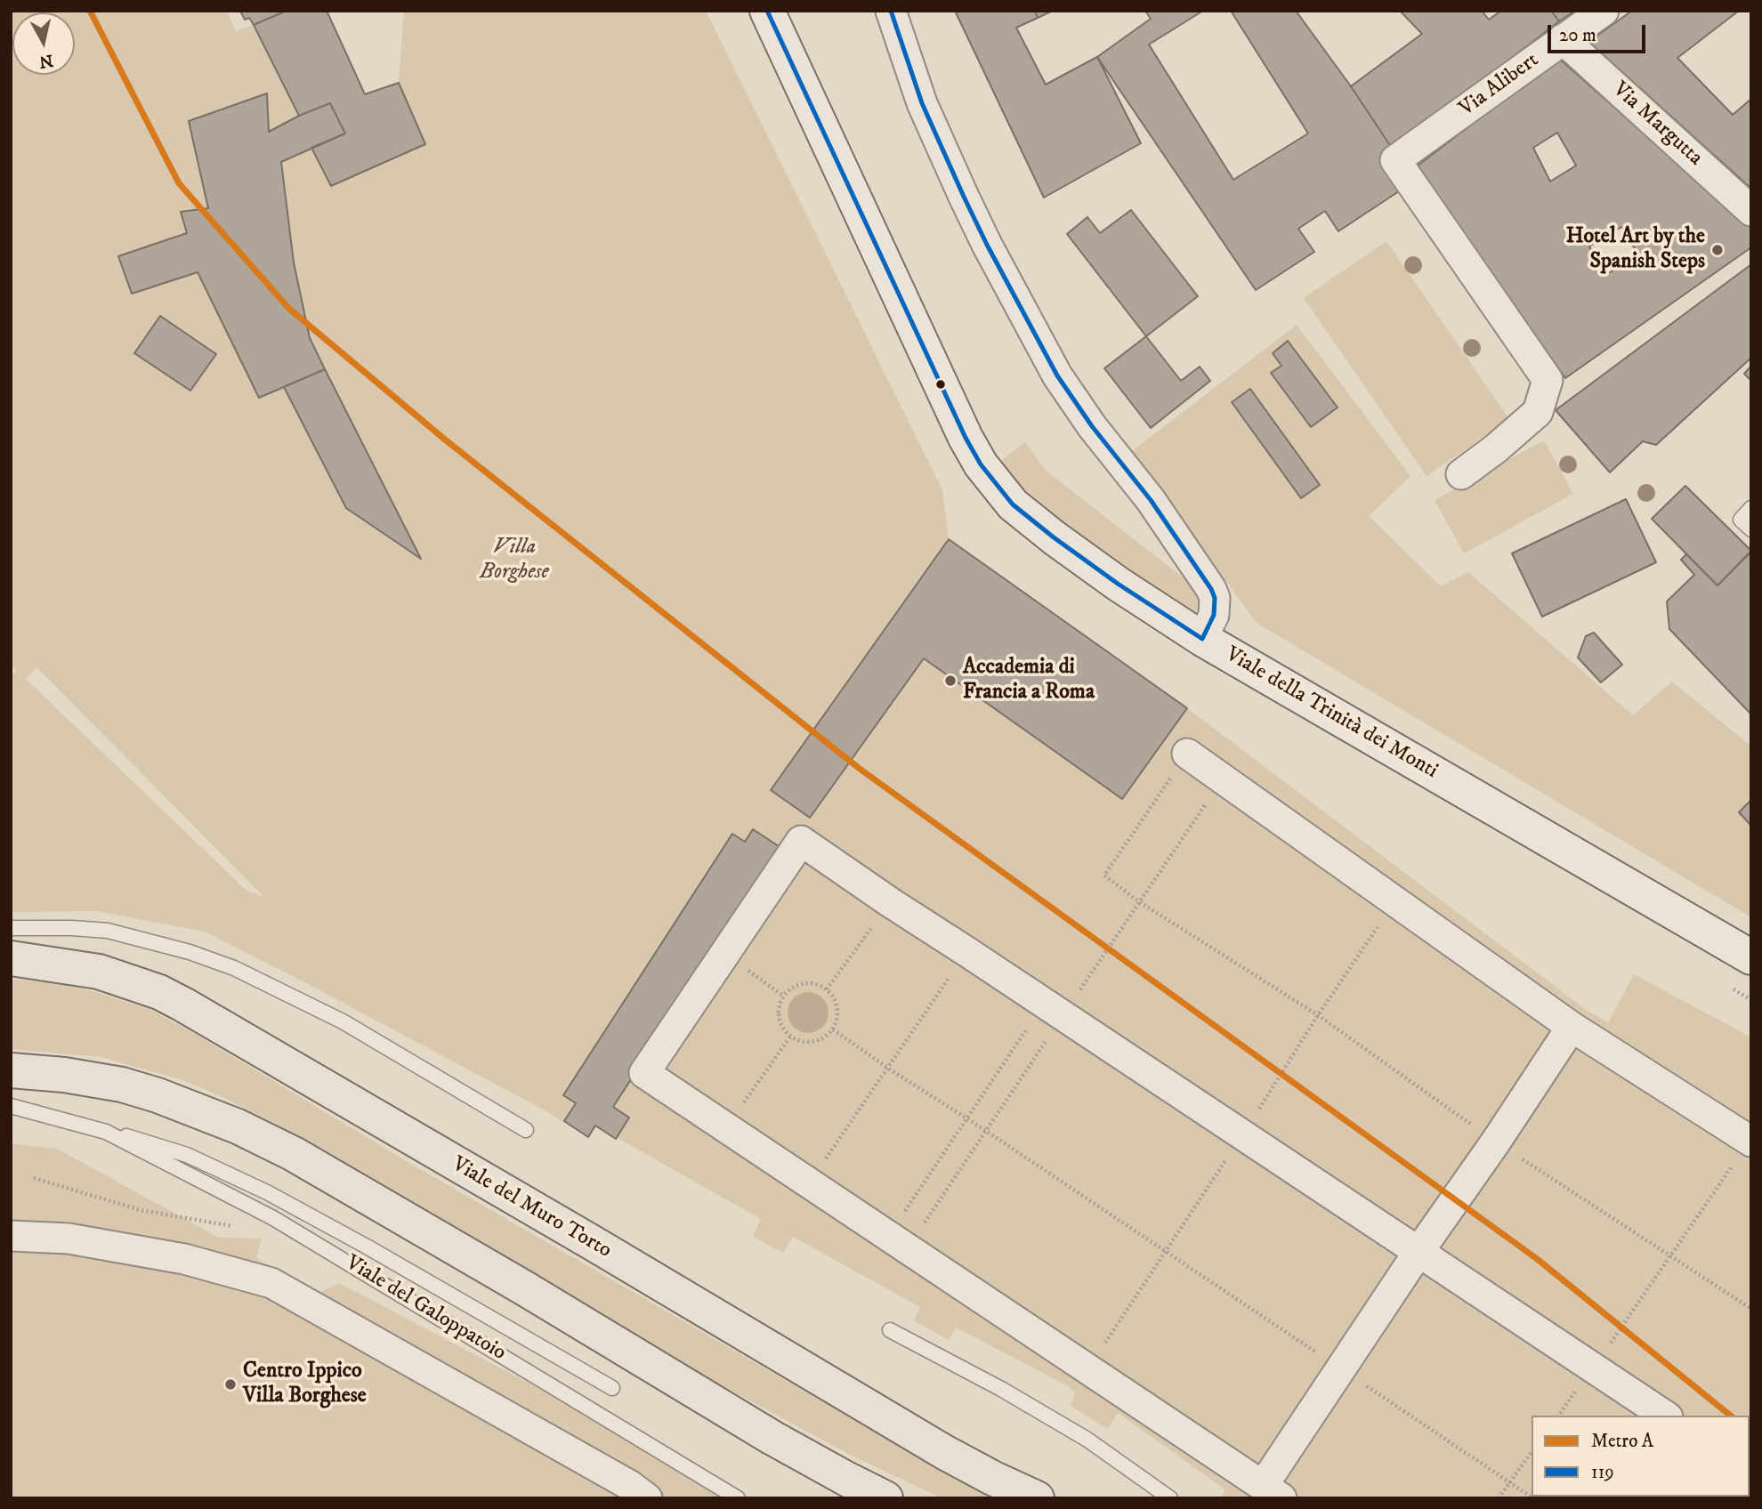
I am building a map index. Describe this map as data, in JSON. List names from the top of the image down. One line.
{"streets":{"main road":["Viale del Muro Torto"],"street":["Via Alibert","Via Margutta","Viale della Trinità dei Monti"],"lane":["Viale del Galoppatoio"]},"crossings":[["Via Alibert","Via Margutta"]],"parks":["Villa Borghese"],"places":["Hotel Art by the Spanish Steps","Accademia di Francia a Roma","Centro Ippico Villa Borghese"],"lines":["metro line A","transit line 119"],"legend":["Metro A","119"],"scale_bar":"20 m","north":"bottom"}
